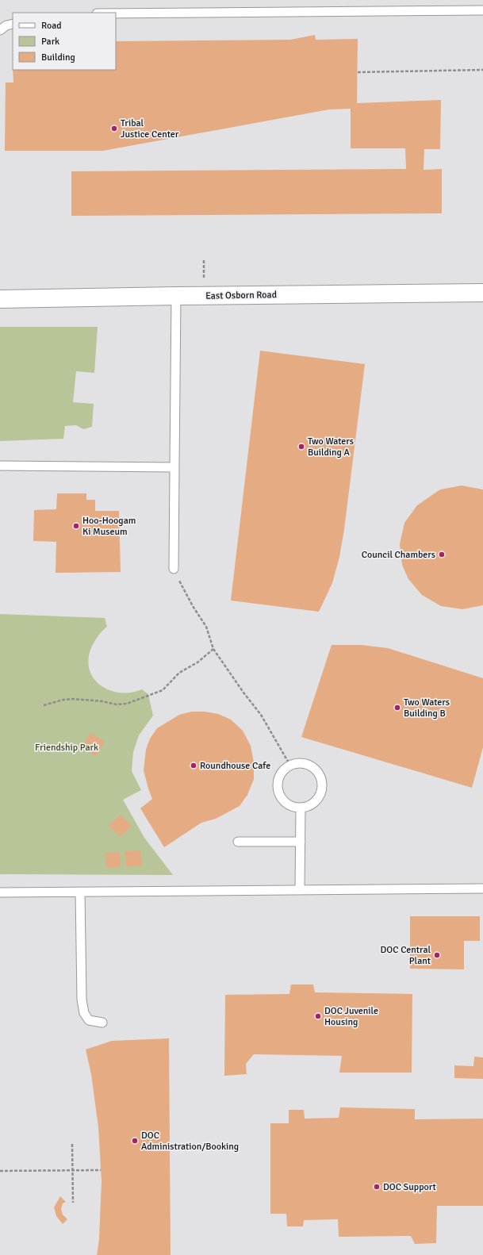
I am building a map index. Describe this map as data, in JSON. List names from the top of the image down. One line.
{"streets":{"street":["East Osborn Road"]},"parks":["Friendship Park"],"places":["Tribal Justice Center","Two Waters Building A","Hoo-Hoogam Ki Museum","Council Chambers","Two Waters Building B","Roundhouse Cafe","DOC Central Plant","DOC Juvenile Housing","DOC Administration/Booking","DOC Support"],"legend":["Road","Park","Building"]}
